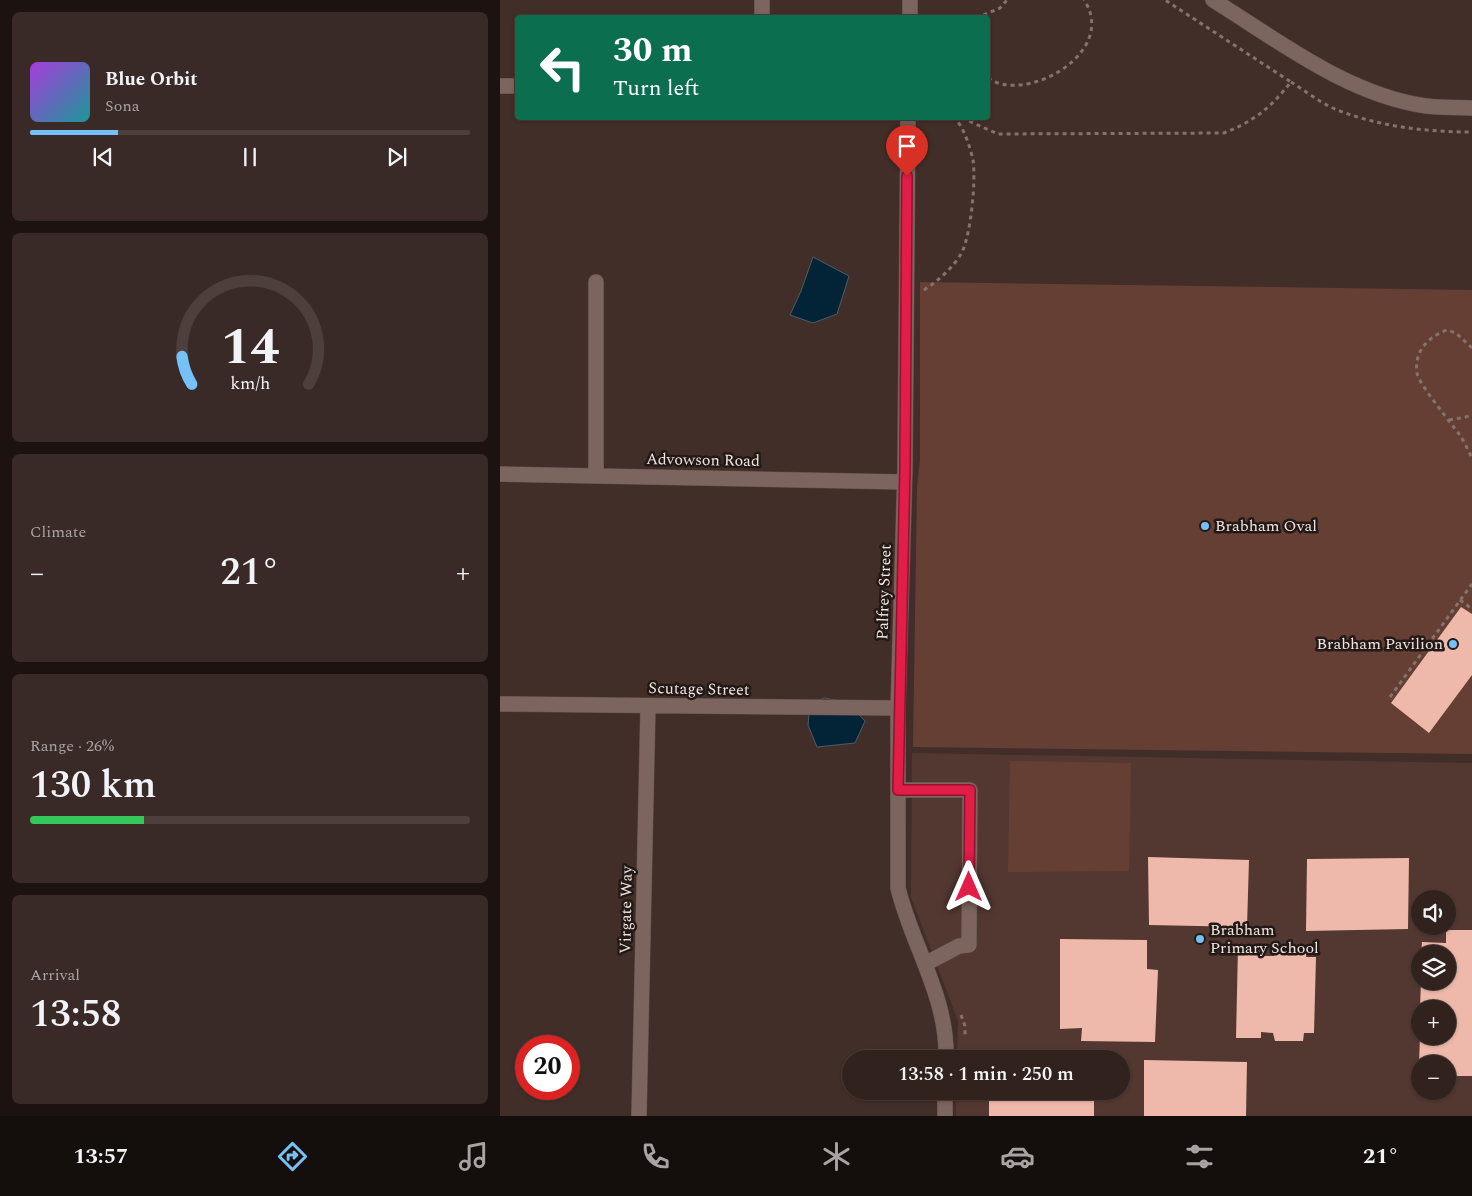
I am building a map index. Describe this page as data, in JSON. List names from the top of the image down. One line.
{"streets":{"street":["Advowson Road","Palfrey Street","Scutage Street","Virgate Way"]},"crossings":[["Advowson Road","Palfrey Street"],["Palfrey Street","Scutage Street"],["Scutage Street","Virgate Way"]],"places":["Brabham Oval","Brabham Pavilion","Brabham Primary School"],"page":{"turn":["30 m","Turn left"],"song":["Blue Orbit","Sona"],"tile":["Climate",["Range · 26%","130 km"],["Arrival","13:58"]],"heat":["−","21°","+"],"map_buttons":["+","−"],"limit":"20","trip":"13:58 · 1 min · 250 m","tabs":["13:57","21°"],"gauge":["14","km/h"]}}
